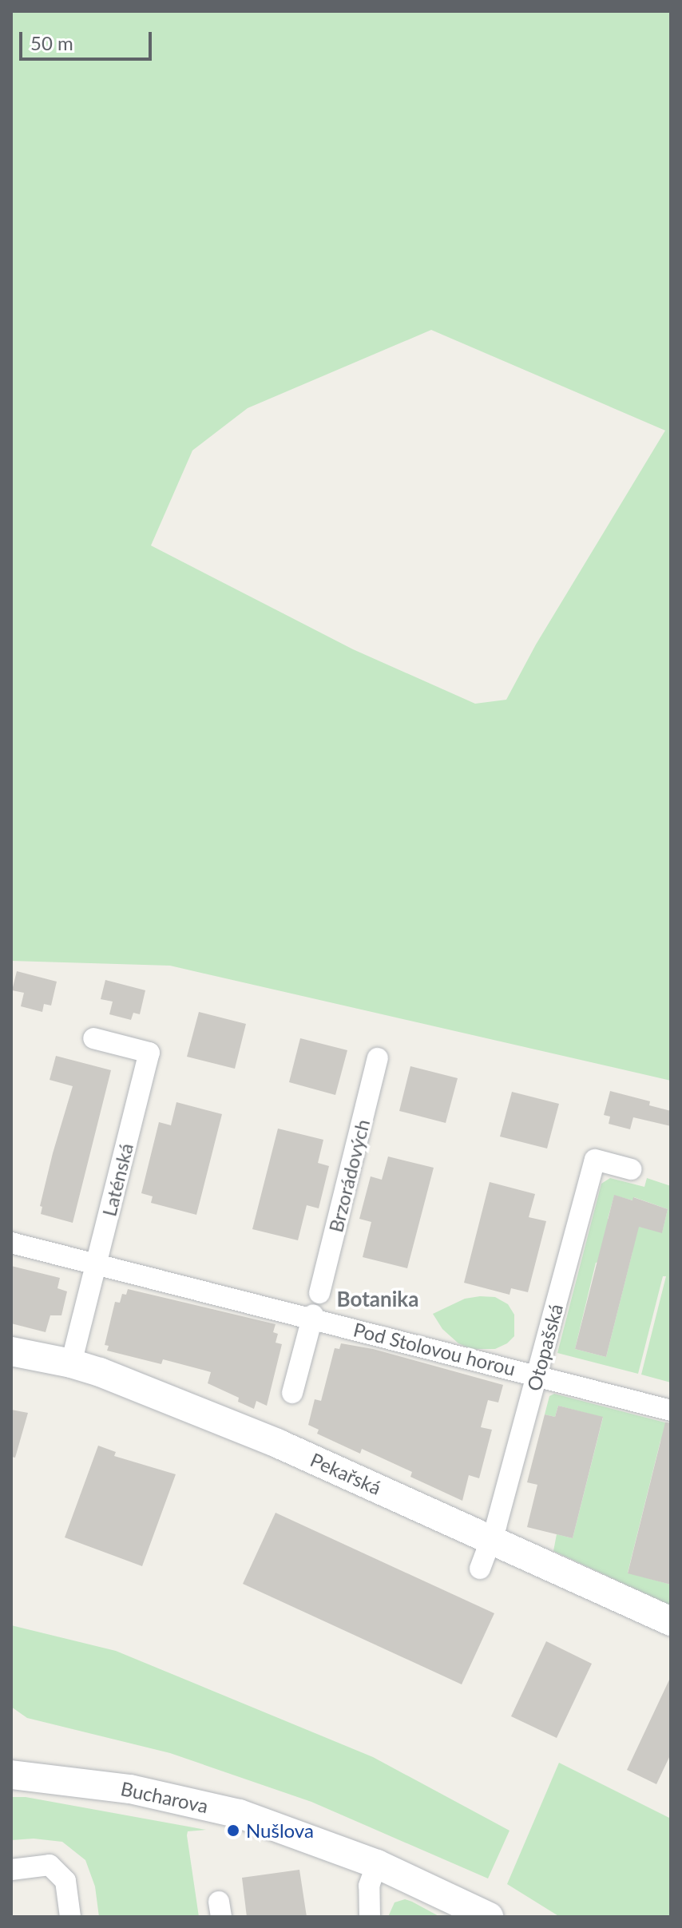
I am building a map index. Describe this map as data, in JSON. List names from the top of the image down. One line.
{"streets":{"street":["Brzorádových","Laténská","Otopašská","Pod Stolovou horou","Pekařská","Bucharova"]},"crossings":[["Laténská","Pod Stolovou horou"],["Laténská","Pekařská"],["Otopašská","Pod Stolovou horou"],["Otopašská","Pekařská"]],"districts":["Botanika"],"places":["Nušlova"],"scale_bar":"50 m"}
